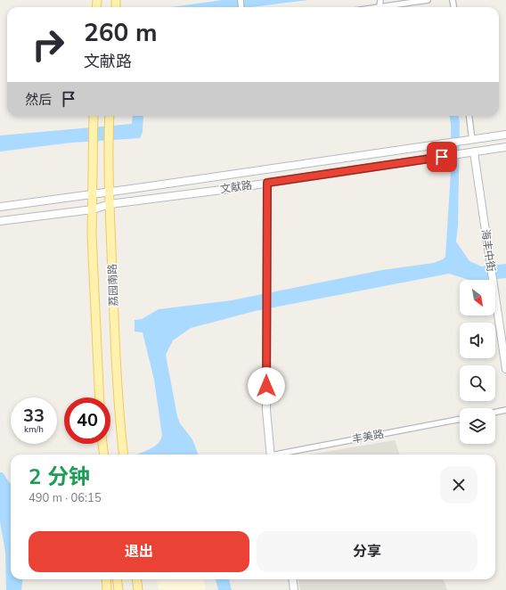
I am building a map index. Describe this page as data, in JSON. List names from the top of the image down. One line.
{"streets":{"main road":["文献路","海丰中街","荔园南路"],"street":["丰美路"]},"crossings":[["文献路","海丰中街"],["文献路","荔园南路"]],"north":"bottom right","page":{"turn":["260 m","文献路"],"then":"然后","speed":"33 km/h","limit":"40","heading":["2 分钟","490 m · 06:15"],"buttons":["退出","分享"]}}
